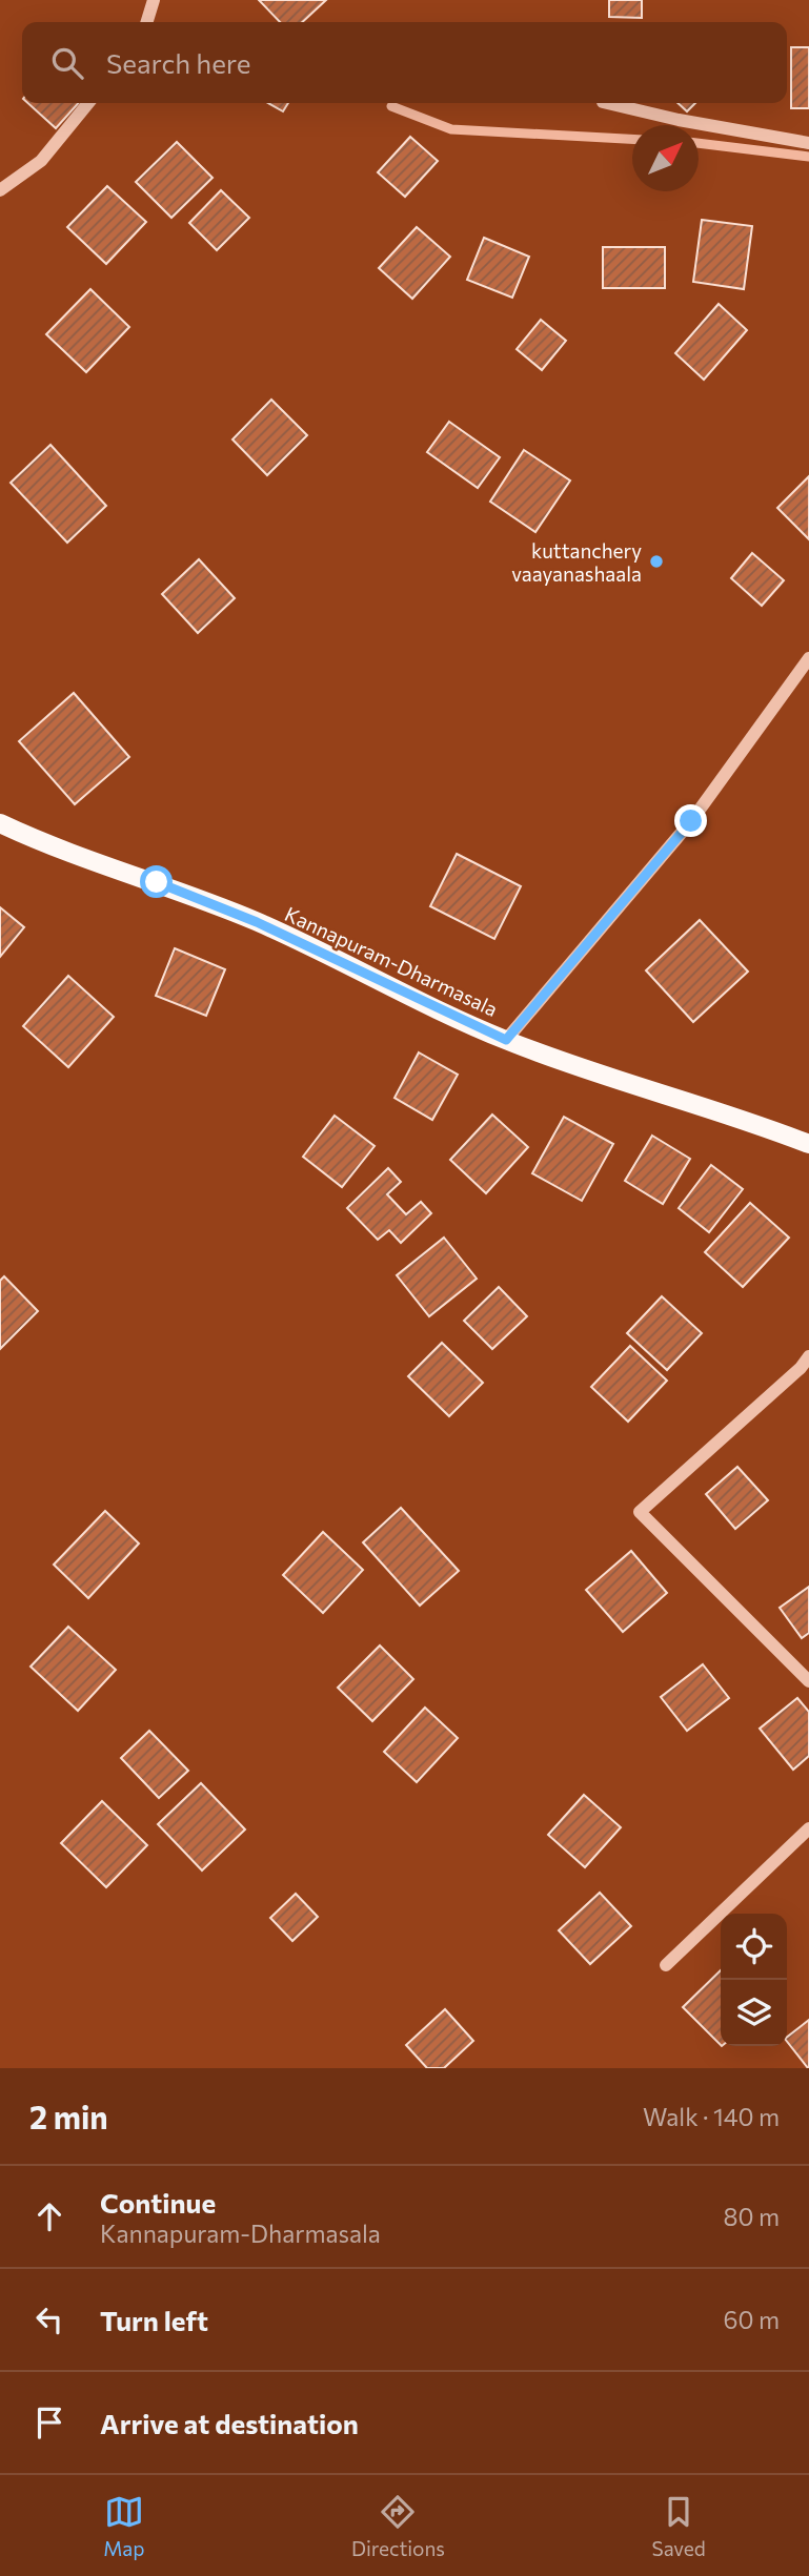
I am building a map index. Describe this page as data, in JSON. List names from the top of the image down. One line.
{"streets":{"main road":["Kannapuram-Dharmasala"]},"places":["kuttanchery vaayanashaala"],"north":"top right","page":{"search":"Search here","heading":["2 min","Walk · 140 m"],"list":[["Continue","Kannapuram-Dharmasala","80 m"],["Turn left","60 m"],"Arrive at destination"],"nav":["Map","Directions","Saved"]}}
